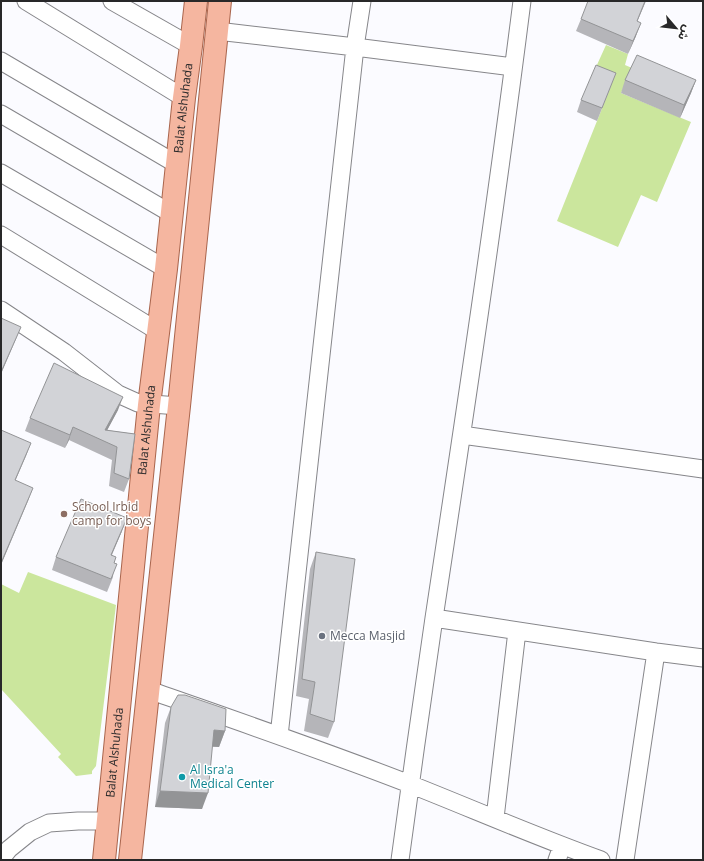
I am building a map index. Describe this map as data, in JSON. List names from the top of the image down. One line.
{"streets":{"main road":["Balat Alshuhada"]},"places":["School Irbid camp for boys","Mecca Masjid","Al Isra'a Medical Center"],"north":"bottom right"}
